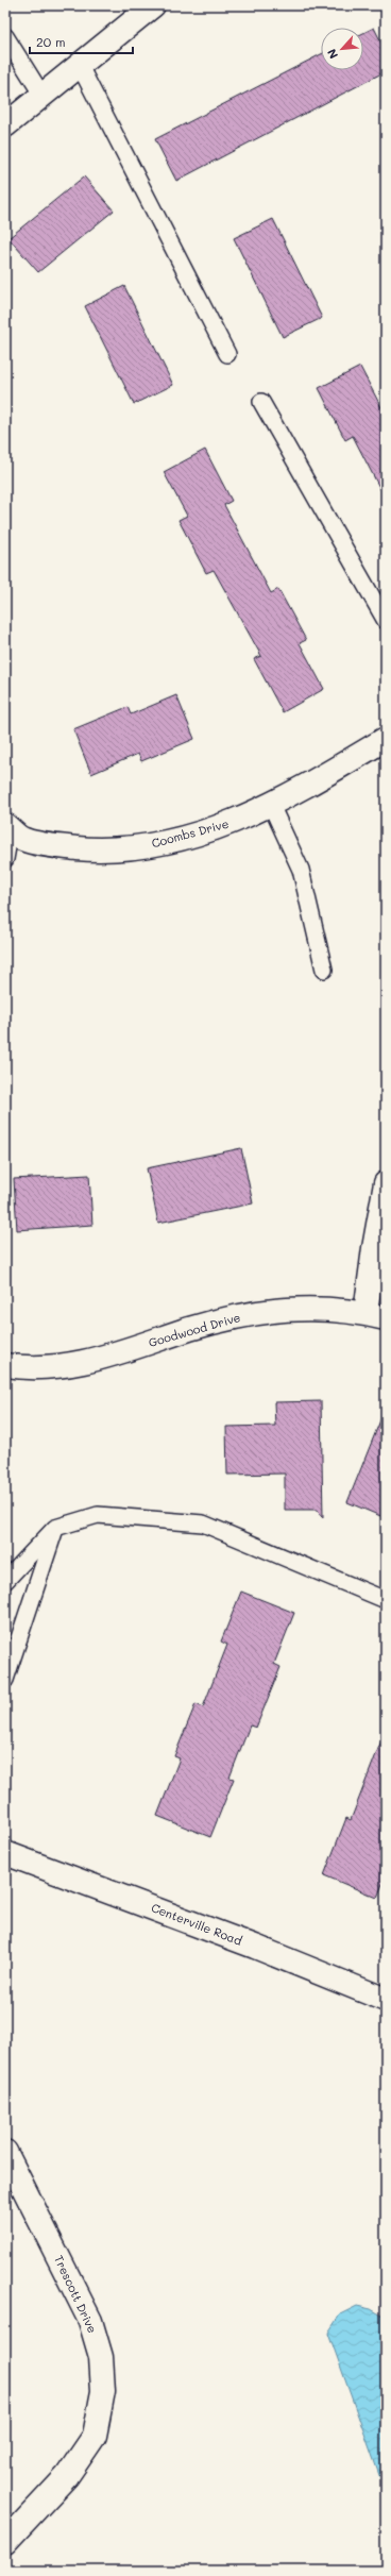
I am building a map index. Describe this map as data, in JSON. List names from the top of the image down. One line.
{"streets":{"street":["Coombs Drive","Goodwood Drive","Centerville Road","Trescott Drive"]},"scale_bar":"20 m","north":"bottom left"}
